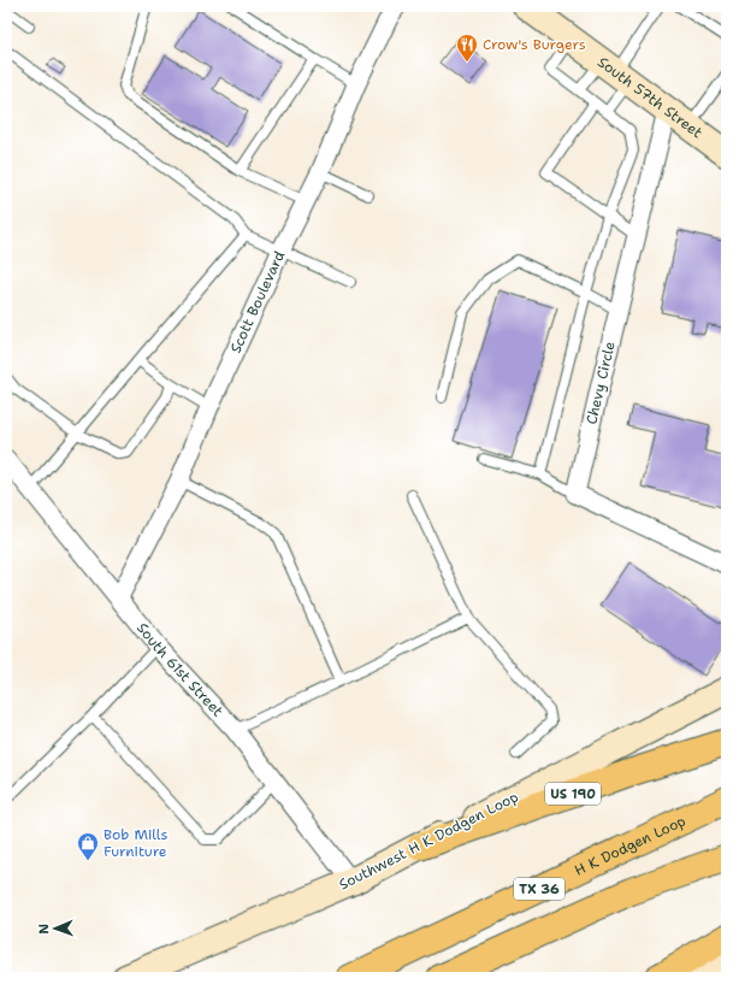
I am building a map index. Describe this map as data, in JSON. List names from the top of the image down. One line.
{"streets":{"highway":["US 190","H K Dodgen Loop","TX 36"],"main road":["South 57th Street","Southwest H K Dodgen Loop"],"street":["Scott Boulevard","Chevy Circle","South 61st Street"]},"crossings":[["South 57th Street","Chevy Circle"],["Scott Boulevard","South 61st Street"],["South 61st Street","Southwest H K Dodgen Loop"],["US 190","Southwest H K Dodgen Loop"]],"places":{"restaurant":["Crow's Burgers"],"shop":["Bob Mills Furniture"]},"north":"left"}
